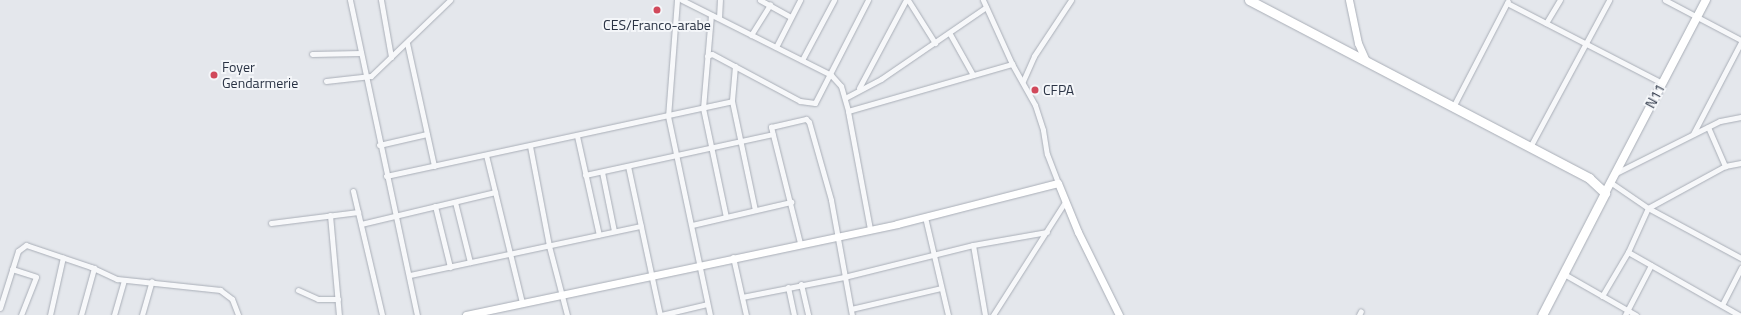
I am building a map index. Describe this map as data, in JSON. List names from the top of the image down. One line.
{"streets":{"main road":["N11"]},"places":["CES/Franco-arabe","Foyer Gendarmerie","CFPA"]}
